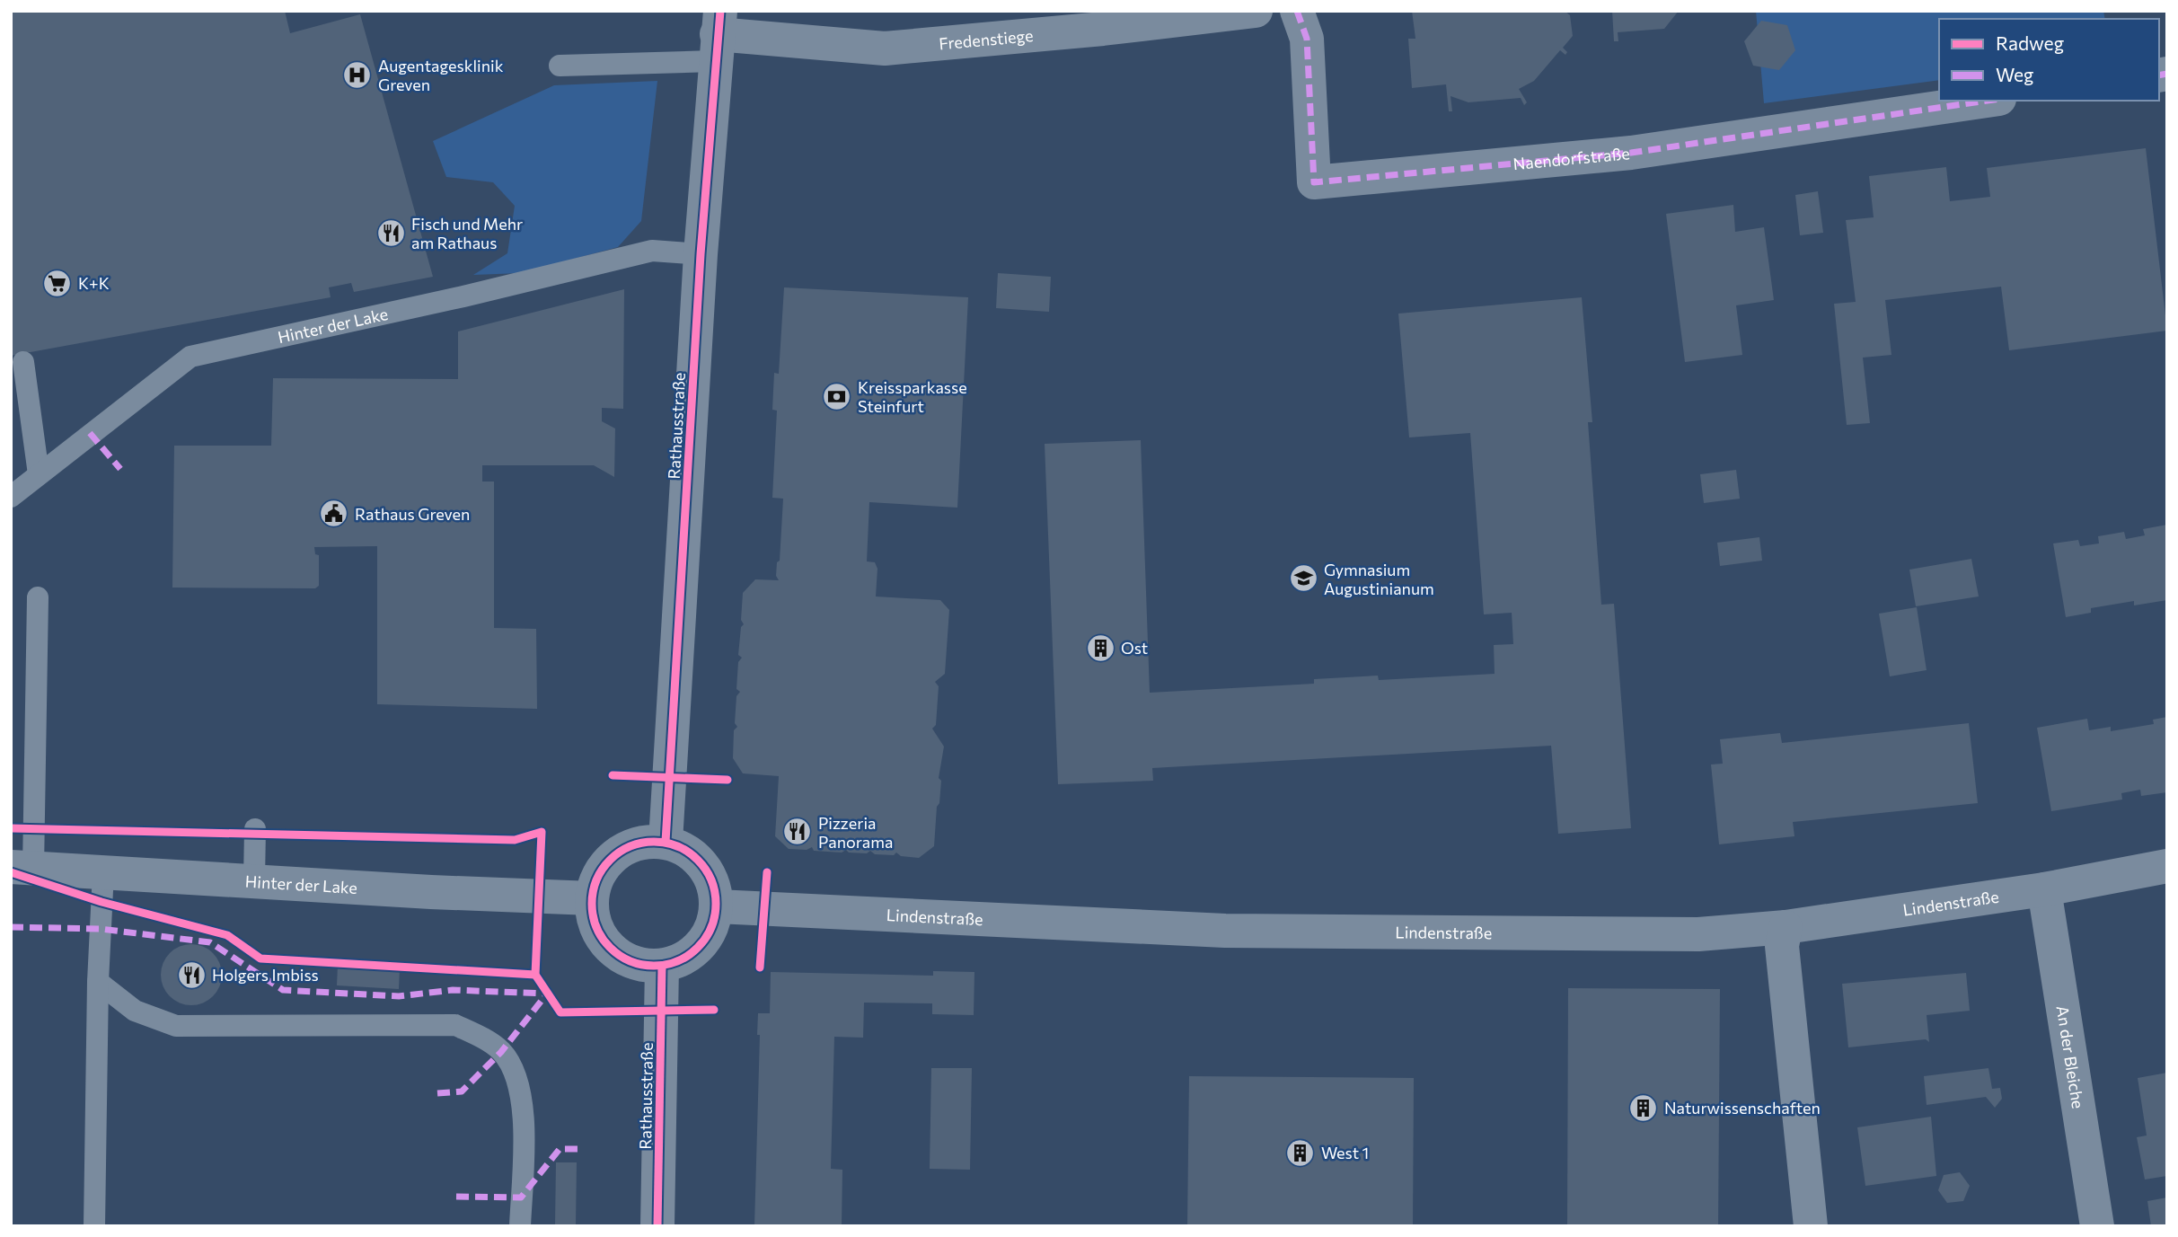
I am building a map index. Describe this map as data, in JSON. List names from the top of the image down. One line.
{"streets":{"street":["Fredenstiege","Naendorfstraße","Hinter der Lake","Rathausstraße","Lindenstraße","An der Bleiche"]},"crossings":[["Fredenstiege","Rathausstraße"],["Hinter der Lake","Rathausstraße"],["Hinter der Lake","Lindenstraße"],["Rathausstraße","Lindenstraße"],["Lindenstraße","An der Bleiche"]],"places":{"hospital":["Augentagesklinik Greven"],"restaurant":["Fisch und Mehr am Rathaus","Pizzeria Panorama","Holgers Imbiss"],"supermarket":["K+K"],"bank":["Kreissparkasse Steinfurt"],"public building":["Rathaus Greven"],"school or university":["Gymnasium Augustinianum"],"building":["Ost","Naturwissenschaften","West 1"]},"legend":["Radweg","Weg"]}
